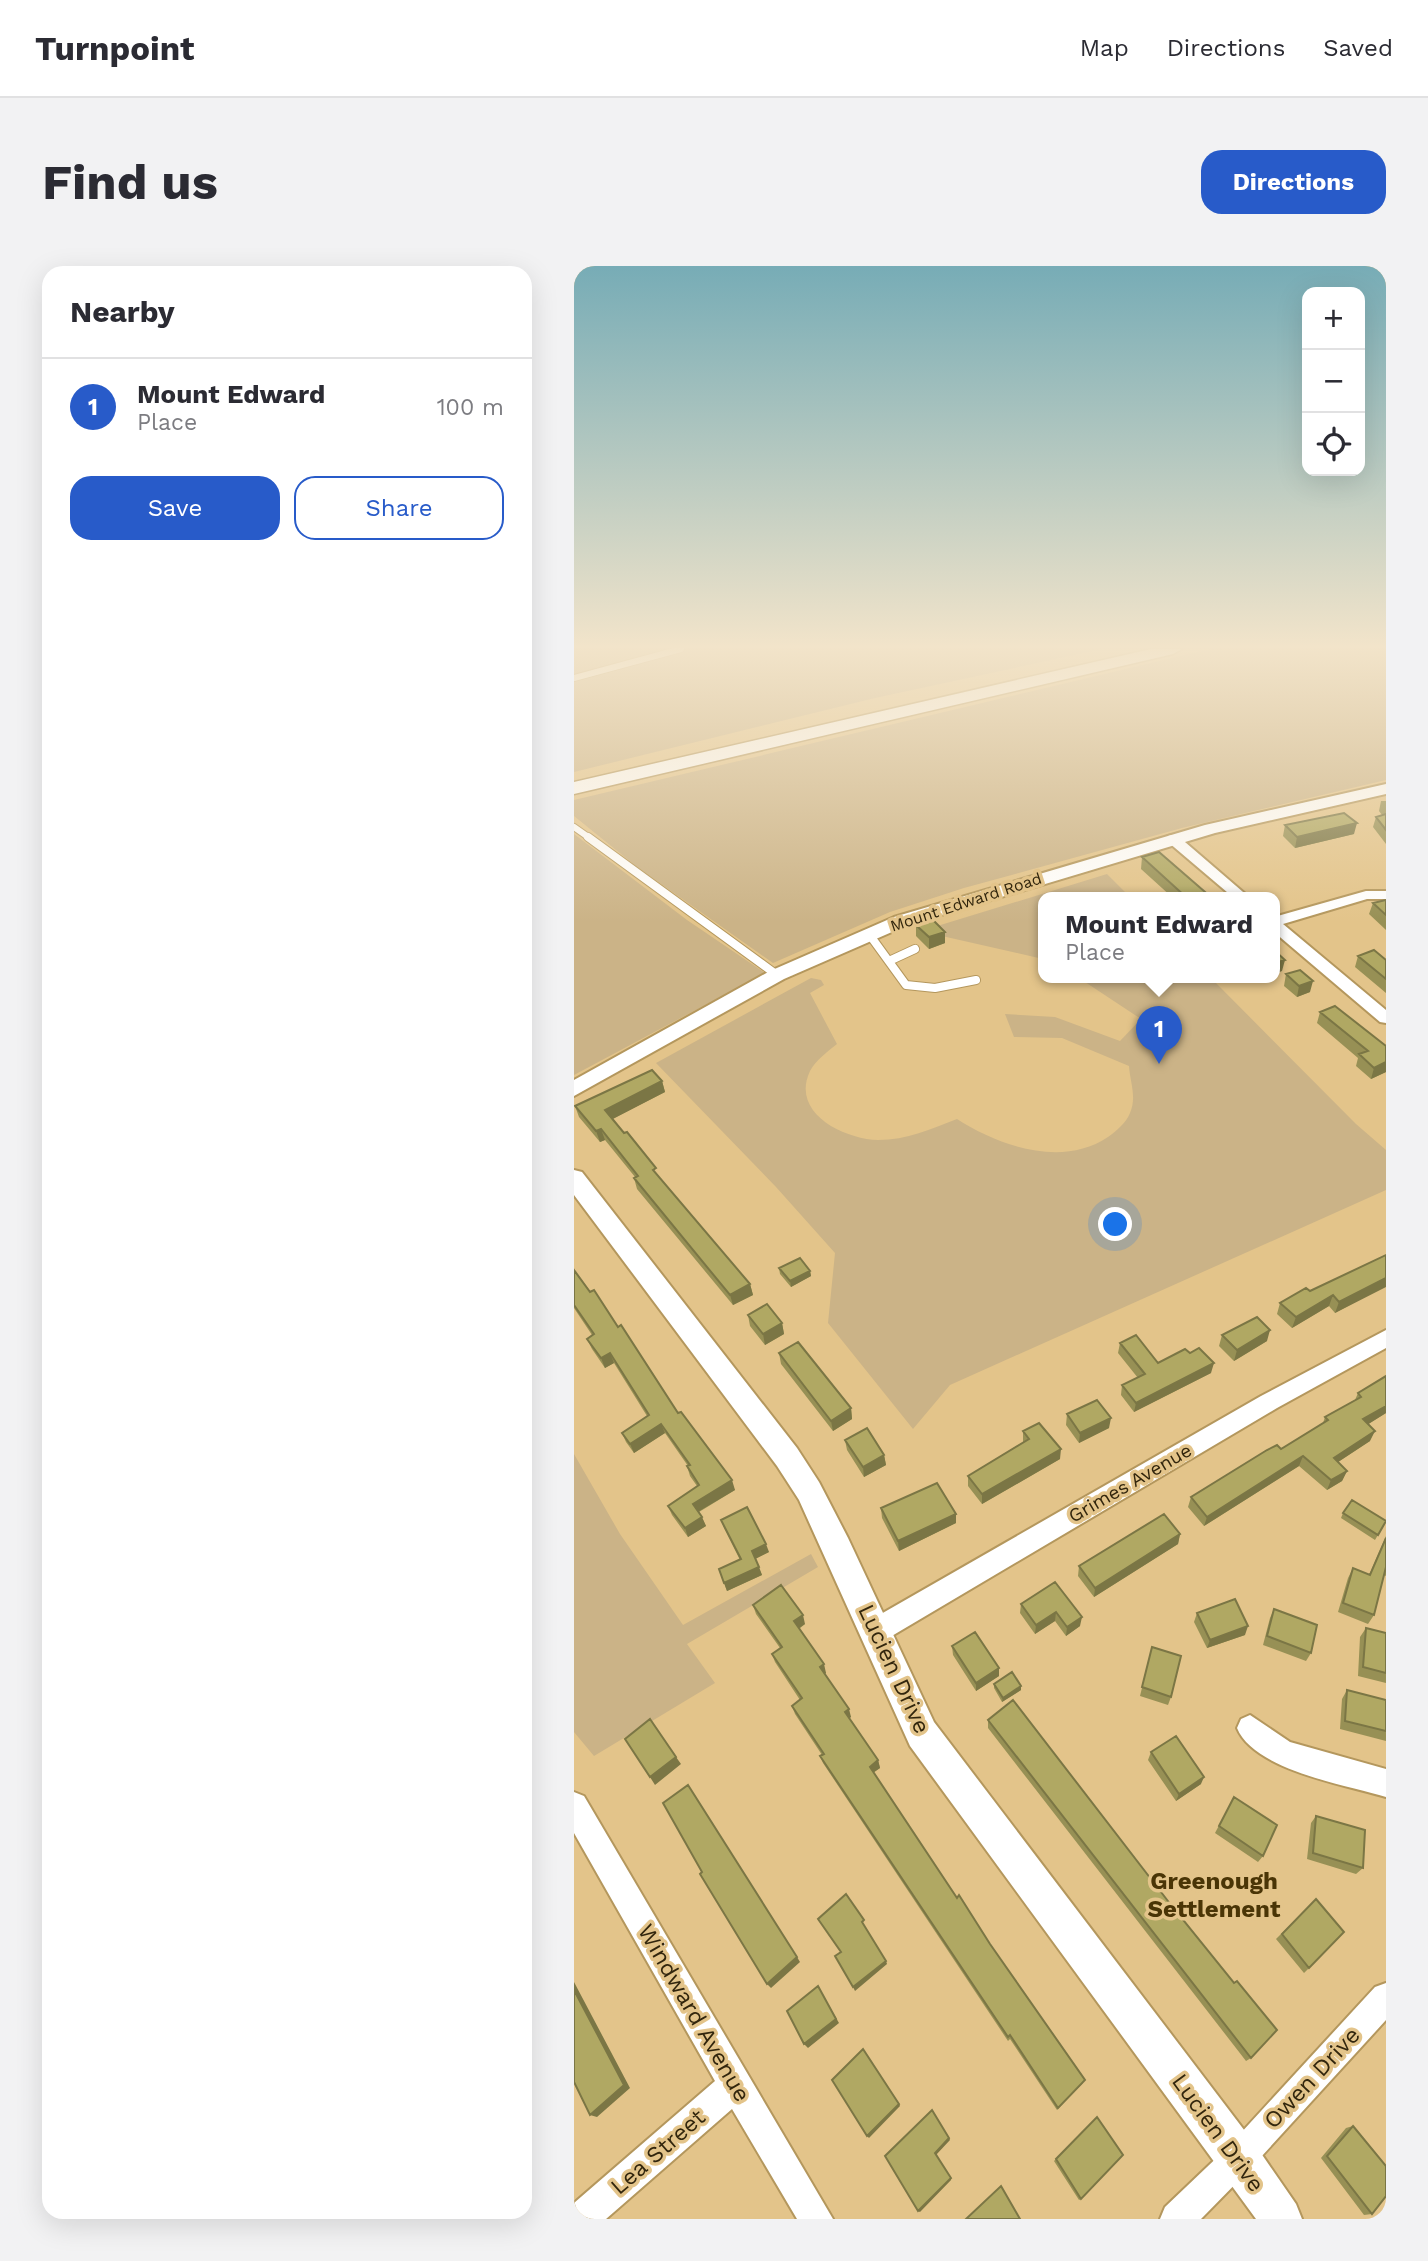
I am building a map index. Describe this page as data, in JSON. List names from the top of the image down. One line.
{"streets":{"street":["Mount Edward Road","Grimes Avenue","Lucien Drive","Windward Avenue","Owen Drive","Lea Street"]},"crossings":[["Grimes Avenue","Lucien Drive"],["Lucien Drive","Owen Drive"],["Windward Avenue","Lea Street"]],"districts":["Greenough Settlement"],"page":{"header":"Turnpoint","nav":["Map","Directions","Saved"],"buttons":["Directions",["Save","Share"]],"title":"Find us","heading":"Nearby","map_buttons":["+","−"],"list":[{"mark":"1","name":"Mount Edward","note":"Place","value":"100 m"}],"popup":["Mount Edward","Place"],"pins":"1"}}
